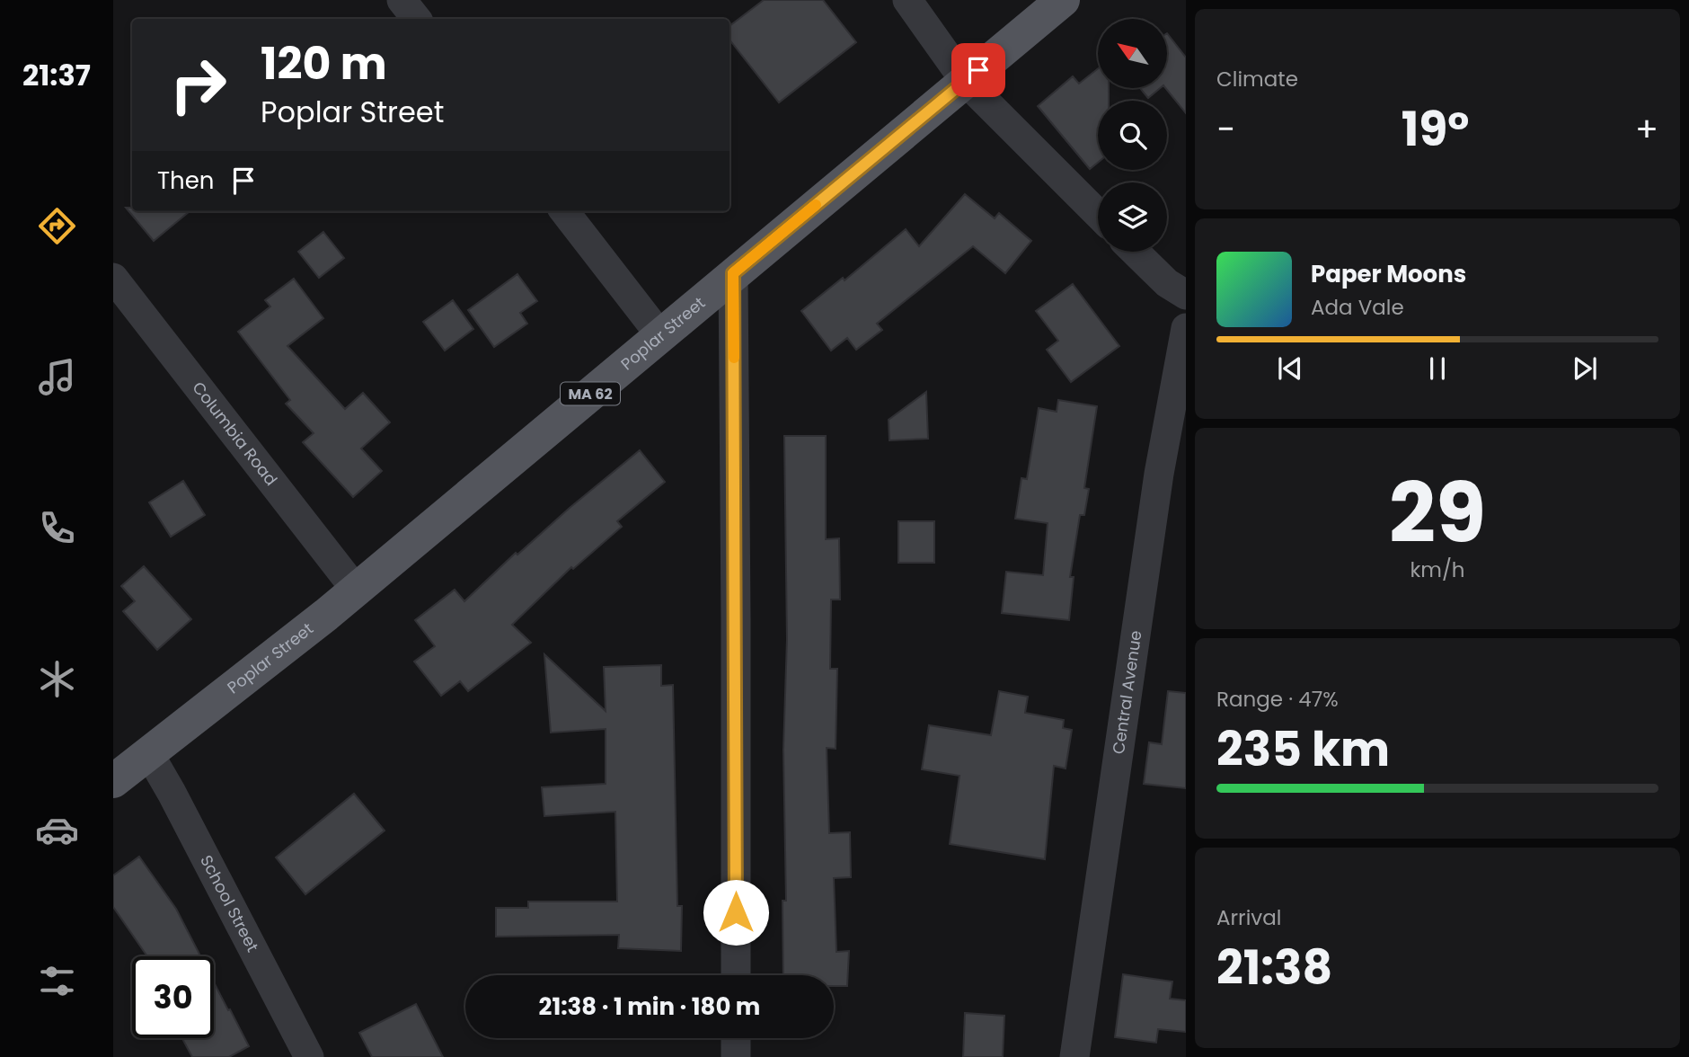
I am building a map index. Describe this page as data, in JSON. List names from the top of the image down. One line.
{"streets":{"main road":["Poplar Street","MA 62"],"street":["Columbia Road","Central Avenue","School Street"]},"crossings":[["Poplar Street","Columbia Road"],["Poplar Street","School Street"]],"north":"top left","page":{"tabs":"21:37","tile":["Climate",["29","km/h"],["Range · 47%","235 km"],["Arrival","21:38"]],"turn":["120 m","Poplar Street"],"heat":["−","19°","+"],"then":"Then","song":["Paper Moons","Ada Vale"],"limit":"30","trip":"21:38 · 1 min · 180 m"}}
